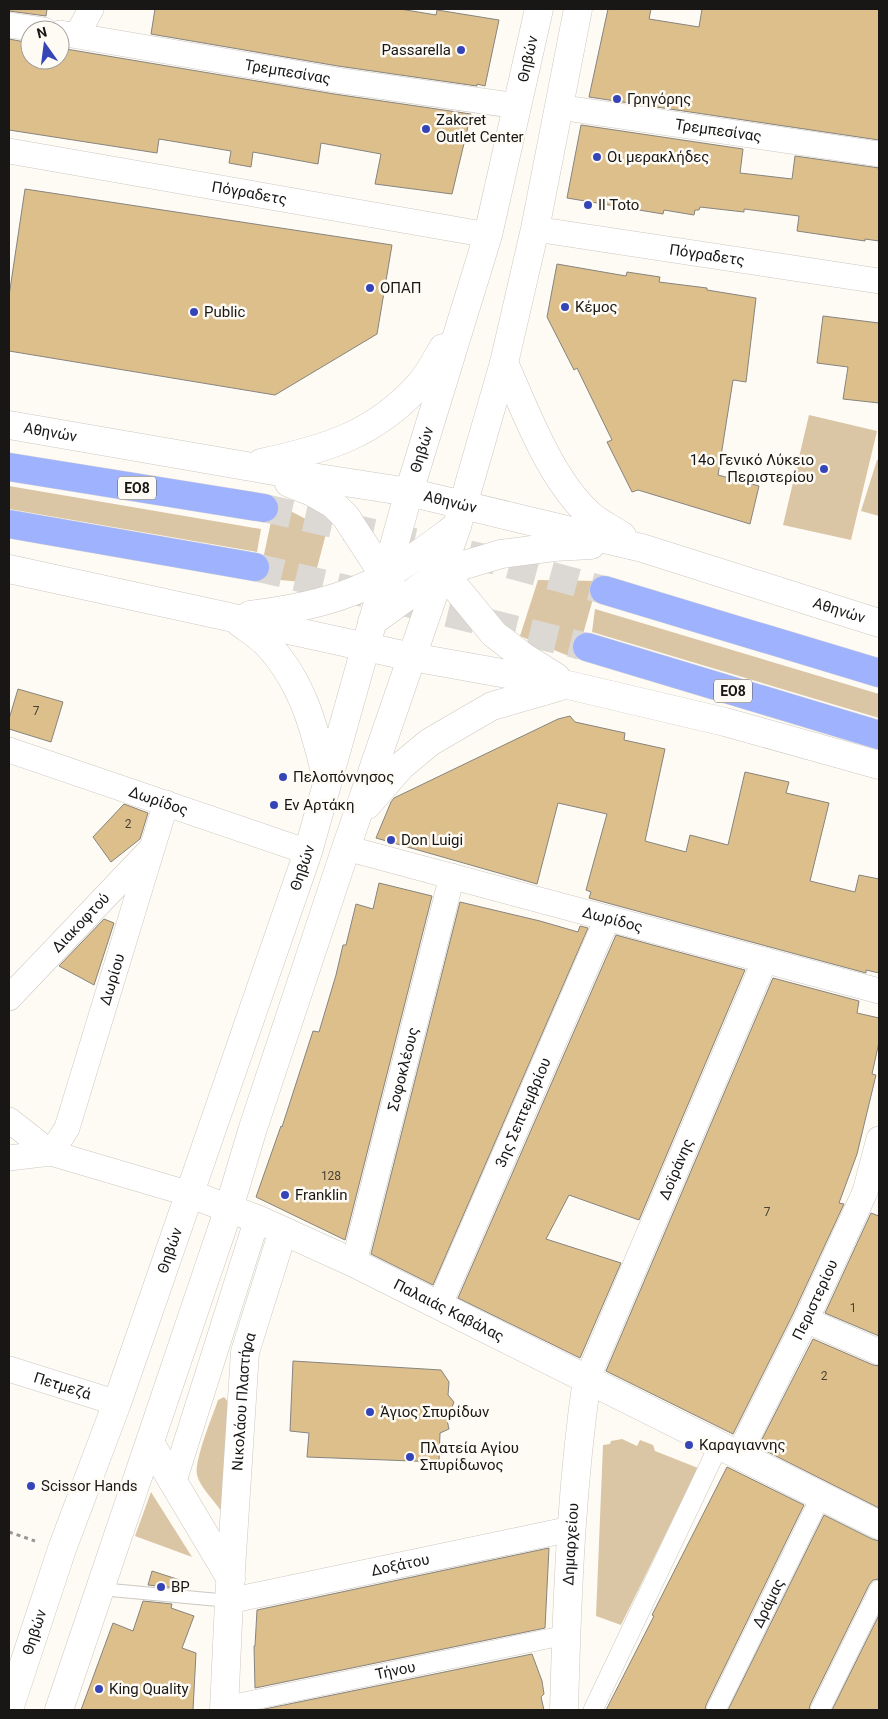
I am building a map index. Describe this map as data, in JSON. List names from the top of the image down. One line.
{"streets":{"highway":["ΕΟ8"],"main road":["Θηβών","Αθηνών","Παλαιάς Καβάλας","Νικολάου Πλαστήρα","Δημαρχείου"],"street":["Τρεμπεσίνας","Πόγραδετς","Δωρίδος","Διακοφτού","Δωρίου","Σοφοκλέους","3ης Σεπτεμβρίου","Δοϊράνης","Περιστερίου","Πετμεζά","Δοξάτου","Δράμας","Τήνου"]},"crossings":[["Θηβών","Τρεμπεσίνας"],["Θηβών","Πόγραδετς"],["Θηβών","Αθηνών"],["Θηβών","Δωρίδος"],["Θηβών","Παλαιάς Καβάλας"],["Θηβών","Πετμεζά"],["Δωρίδος","Δωρίου"],["Δωρίδος","Σοφοκλέους"],["Δωρίδος","3ης Σεπτεμβρίου"],["Δωρίδος","Δοϊράνης"],["Διακοφτού","Δωρίου"],["Δωρίου","Παλαιάς Καβάλας"],["Σοφοκλέους","Παλαιάς Καβάλας"],["3ης Σεπτεμβρίου","Παλαιάς Καβάλας"],["Δοϊράνης","Παλαιάς Καβάλας"],["Δοϊράνης","Δημαρχείου"],["Περιστερίου","Παλαιάς Καβάλας"],["Παλαιάς Καβάλας","Νικολάου Πλαστήρα"],["Παλαιάς Καβάλας","Δημαρχείου"],["Παλαιάς Καβάλας","Δράμας"],["Νικολάου Πλαστήρα","Δοξάτου"],["Νικολάου Πλαστήρα","Τήνου"],["Δημαρχείου","Δοξάτου"],["Δημαρχείου","Τήνου"]],"places":["Passarella","Γρηγόρης","Zakcret Outlet Center","Οι μερακλήδες","Il Toto","ΟΠΑΠ","Κέμος","Public","14ο Γενικό Λύκειο Περιστερίου","Πελοπόννησος","Εν Αρτάκη","Don Luigi","Franklin","Άγιος Σπυρίδων","Καραγιαννης","Πλατεία Αγίου Σπυρίδωνος","Scissor Hands","BP","King Quality"],"house_numbers":["7","2","128","7","1","2"],"north":"top"}
